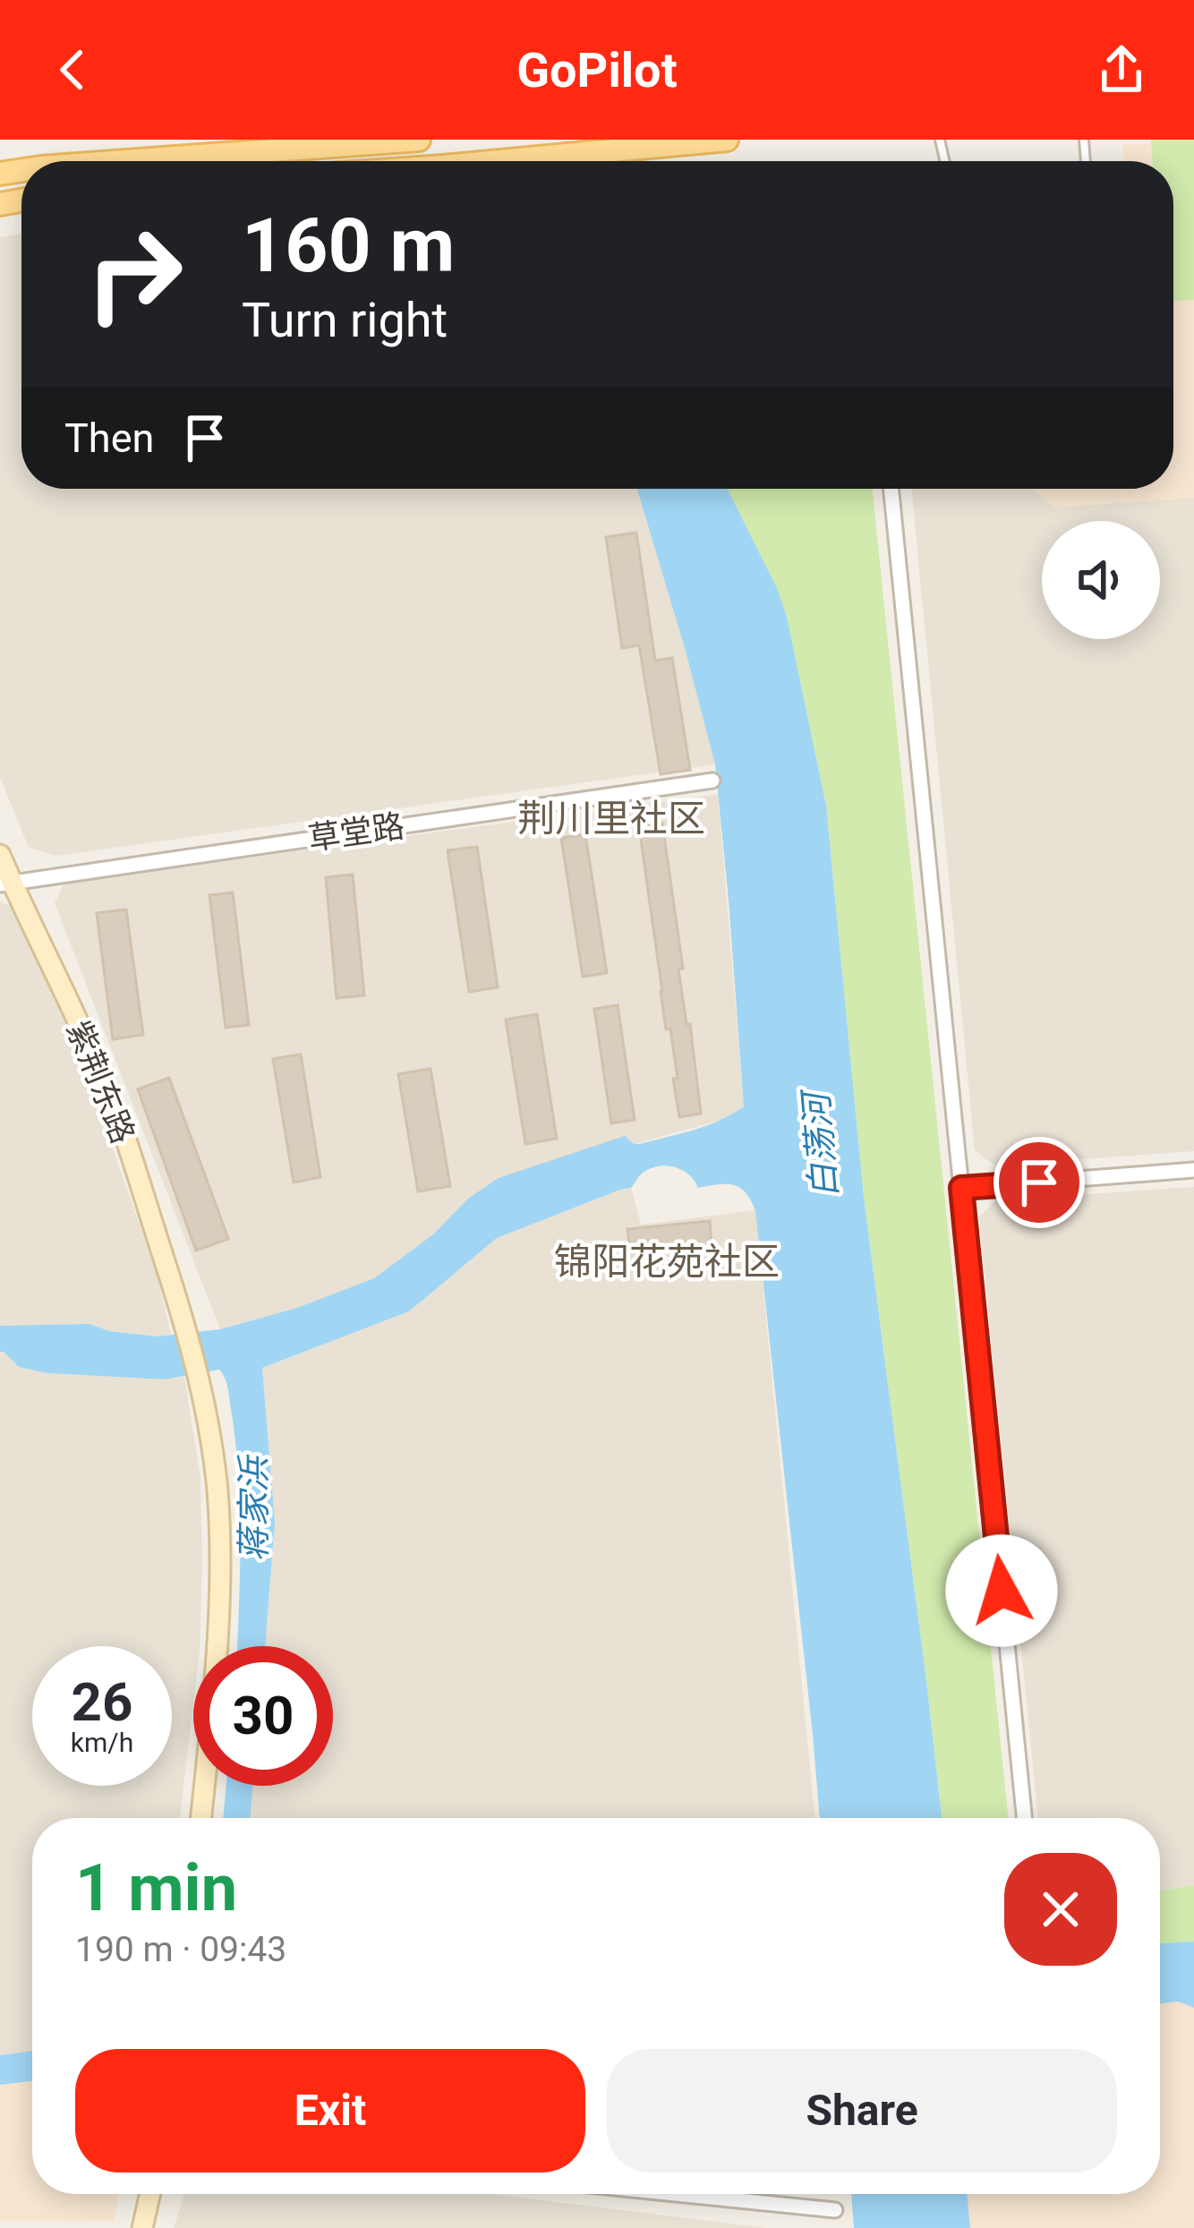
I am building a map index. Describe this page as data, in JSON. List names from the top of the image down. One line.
{"streets":{"street":["草堂路","紫荆东路"]},"crossings":[["草堂路","紫荆东路"]],"districts":["荆川里社区","锦阳花苑社区"],"water":["白荡河","蒋家浜"],"page":{"header":"GoPilot","turn":["160 m","Turn right"],"then":"Then","speed":"26 km/h","limit":"30","heading":["1 min","190 m · 09:43"],"buttons":["Exit","Share"]}}
